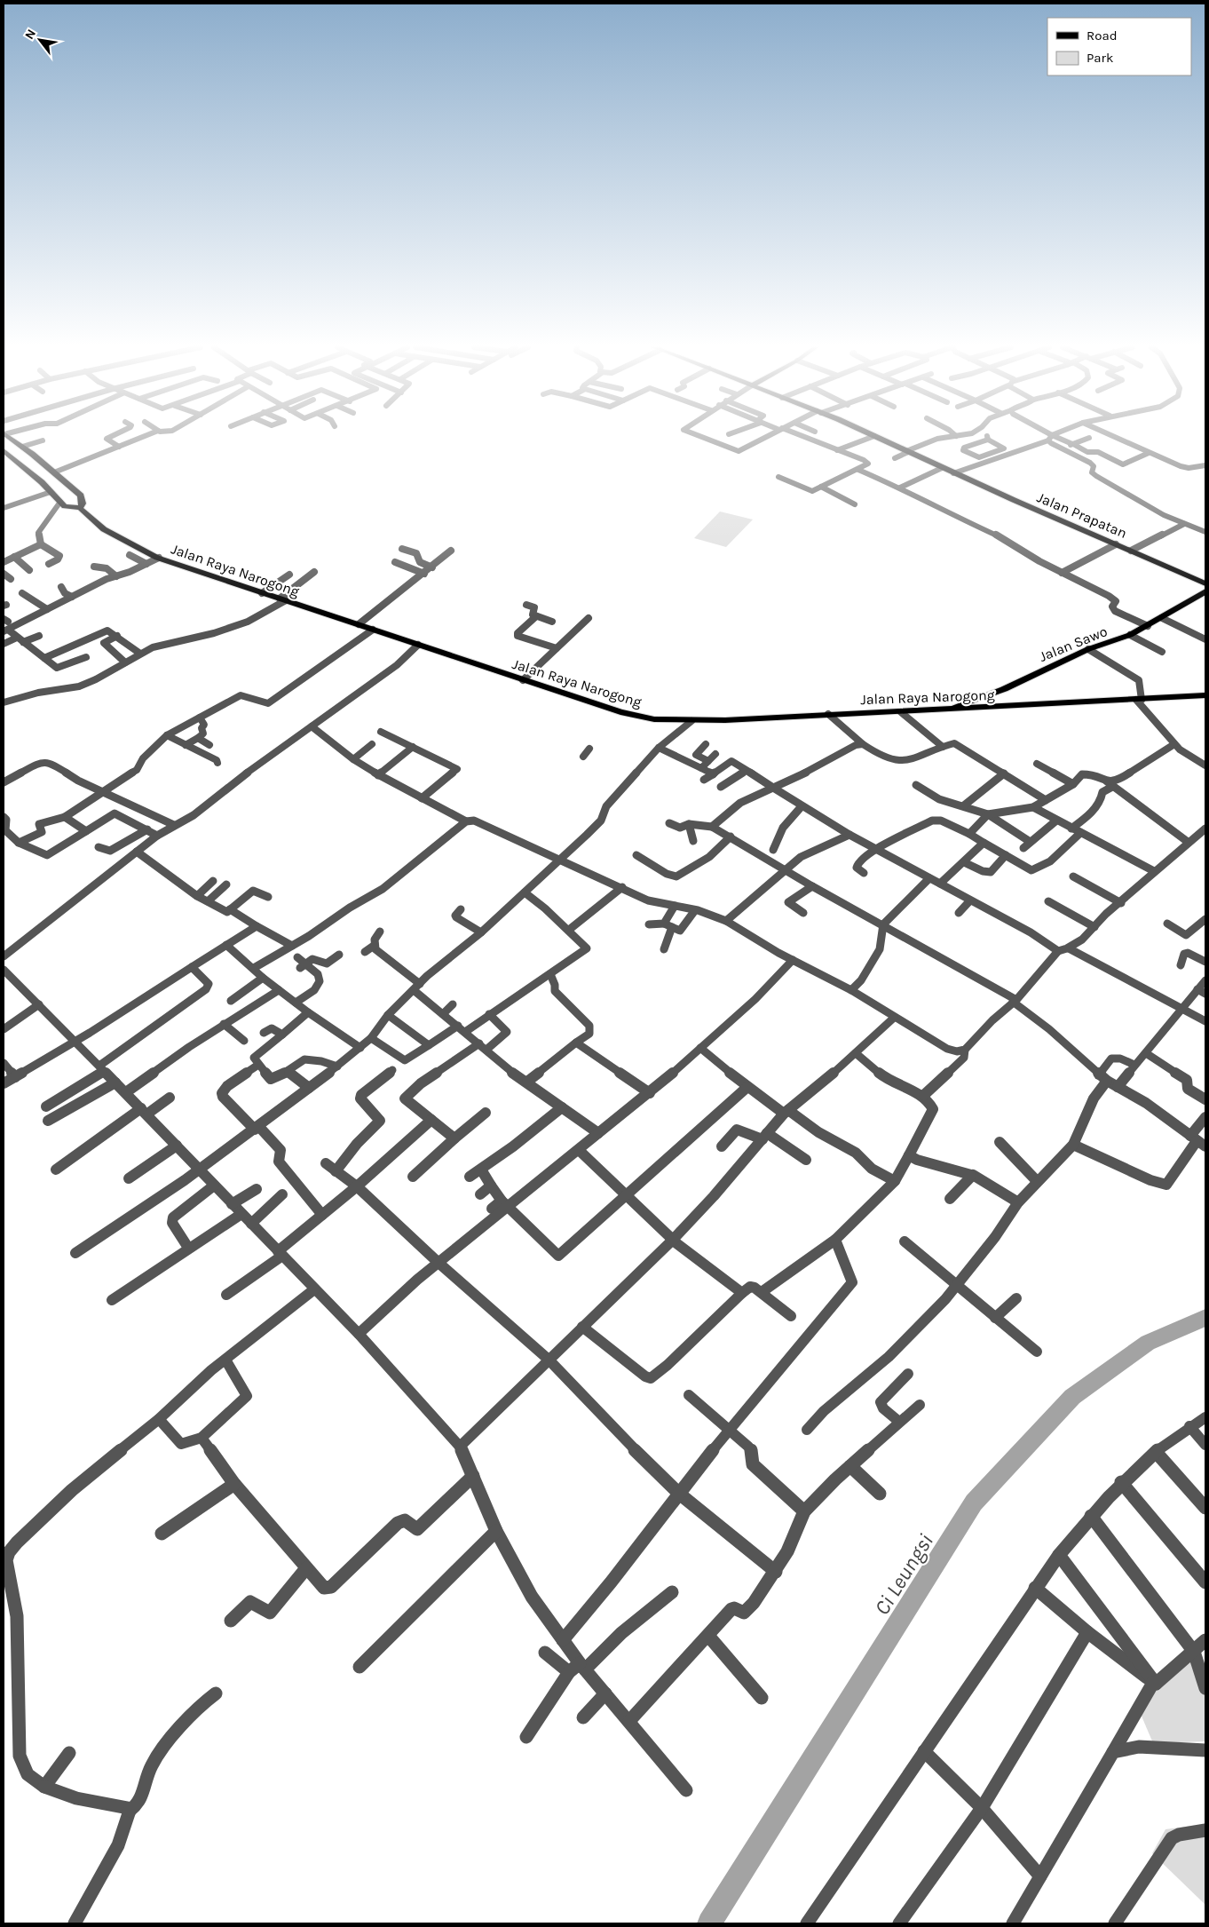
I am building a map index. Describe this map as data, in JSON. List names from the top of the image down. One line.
{"streets":{"main road":["Jalan Prapatan","Jalan Raya Narogong","Jalan Sawo"]},"crossings":[["Jalan Raya Narogong","Jalan Sawo"]],"water":["Ci Leungsi"],"legend":["Road","Park"],"north":"top left"}
